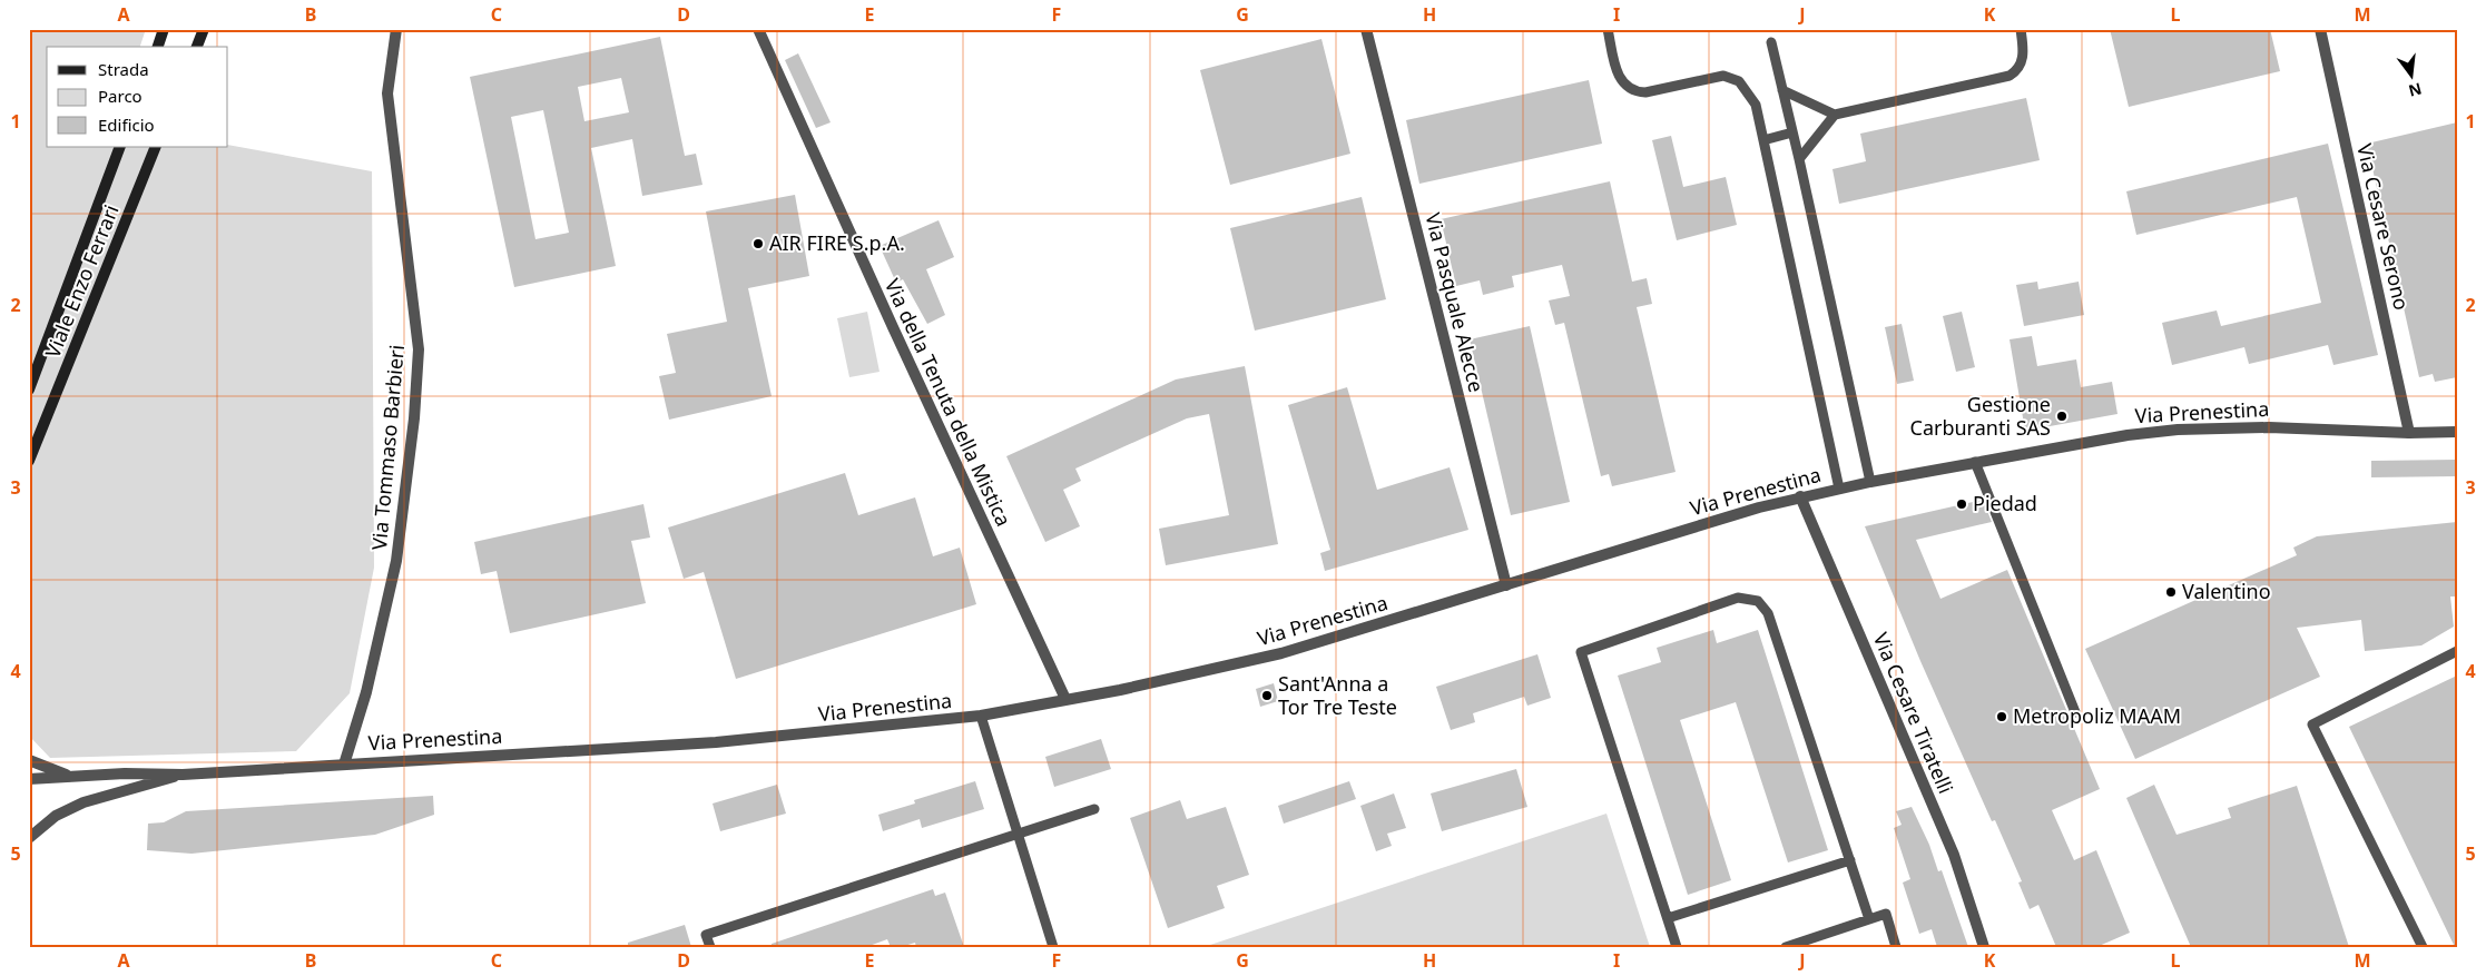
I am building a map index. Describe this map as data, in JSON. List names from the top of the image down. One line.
{"streets":{"main road":["Viale Enzo Ferrari"],"street":["Via Cesare Serono","Via Pasquale Alecce","Via della Tenuta della Mistica","Via Prenestina","Via Tommaso Barbieri","Via Cesare Tiratelli"]},"crossings":[["Via Cesare Serono","Via Prenestina"],["Via Pasquale Alecce","Via Prenestina"],["Via della Tenuta della Mistica","Via Prenestina"],["Via Prenestina","Via Tommaso Barbieri"],["Via Prenestina","Via Cesare Tiratelli"]],"places":["AIR FIRE S.p.A.","Gestione Carburanti SAS","Piedad","Valentino","Sant'Anna a Tor Tre Teste","Metropoliz MAAM"],"legend":["Strada","Parco","Edificio"],"north":"bottom","grid":{"columns":["A","B","C","D","E","F","G","H","I","J","K","L","M"],"rows":["1","2","3","4","5"]}}
